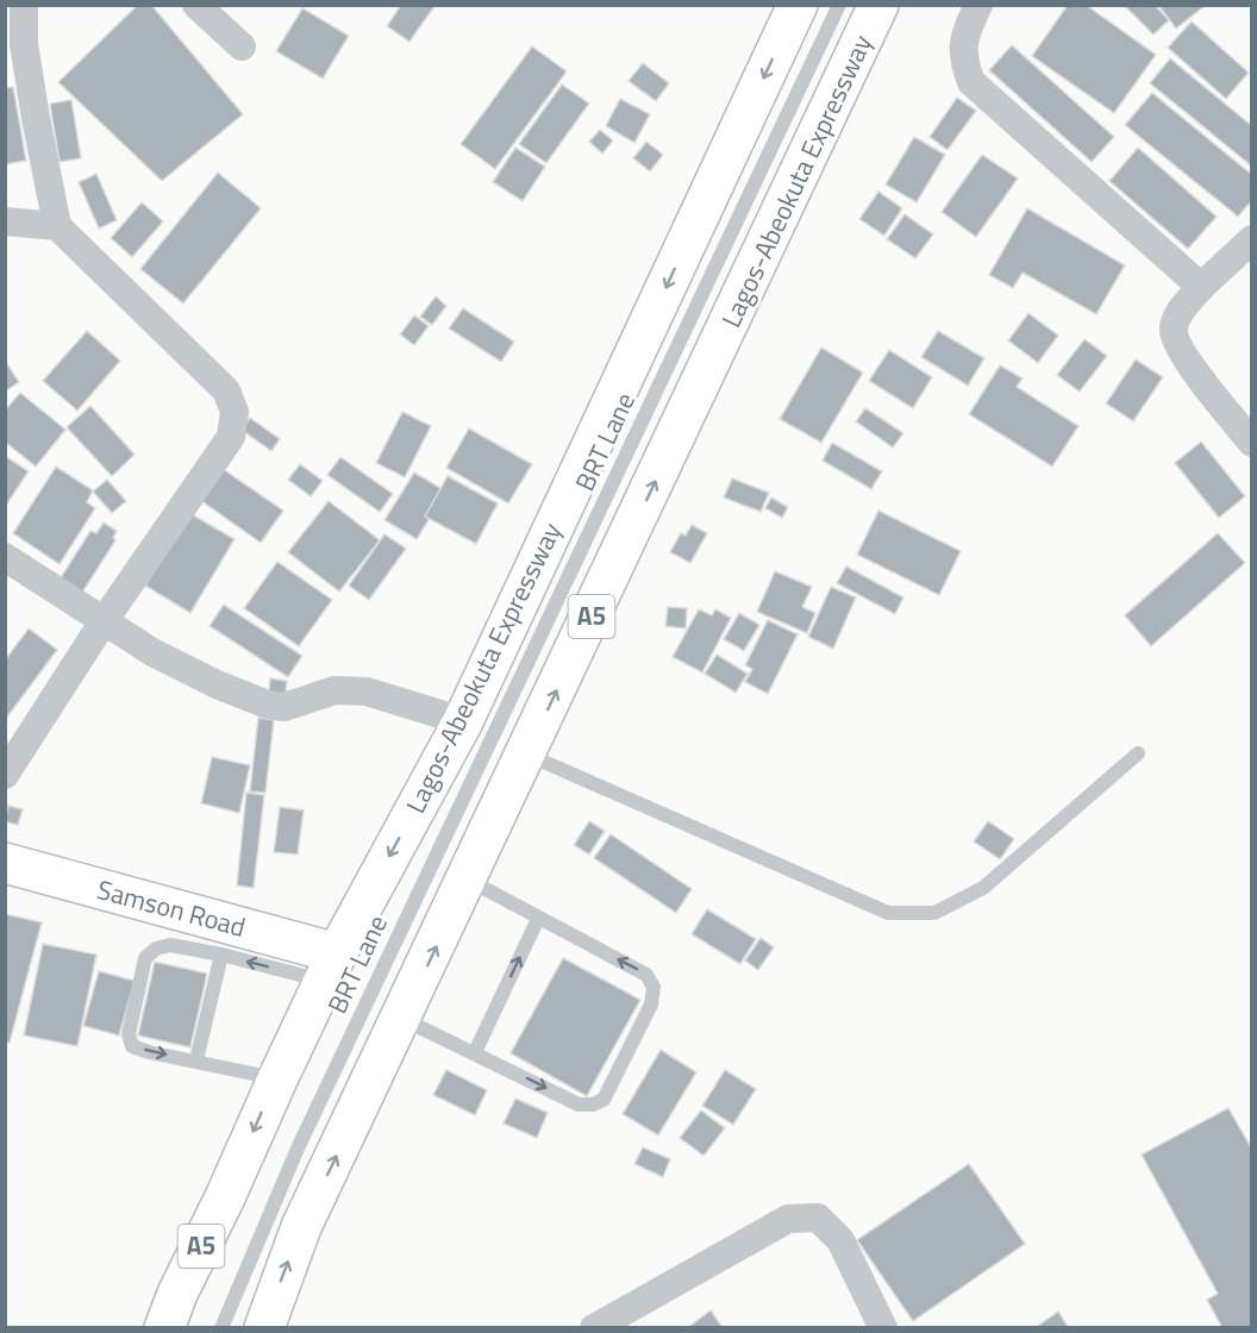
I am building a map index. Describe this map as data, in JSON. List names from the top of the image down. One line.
{"streets":{"main road":["Lagos-Abeokuta Expressway","A5","Samson Road"],"lane":["BRT Lane"]},"crossings":[["Lagos-Abeokuta Expressway","BRT Lane"],["Lagos-Abeokuta Expressway","Samson Road"]]}
